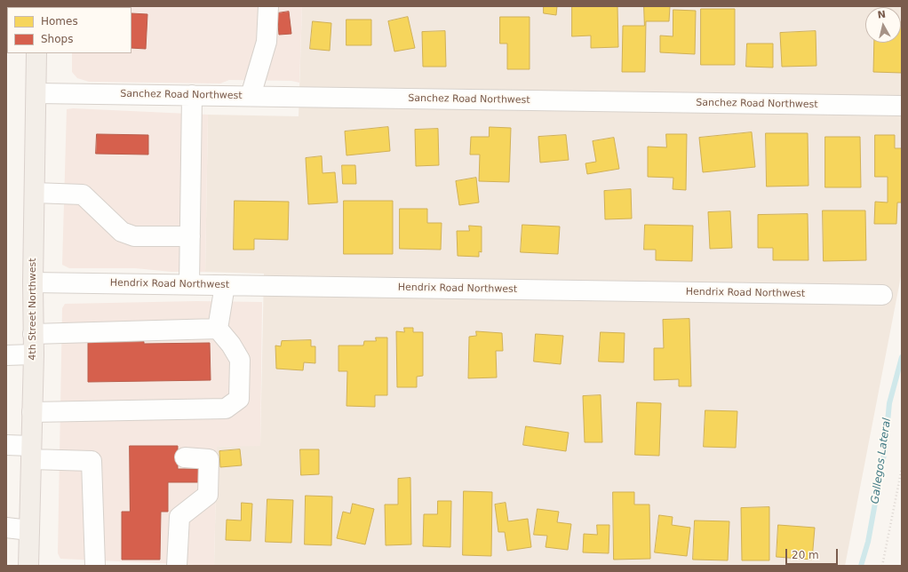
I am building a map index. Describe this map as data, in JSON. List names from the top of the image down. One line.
{"streets":{"main road":["4th Street Northwest"],"street":["Sanchez Road Northwest","Hendrix Road Northwest"]},"crossings":[["Sanchez Road Northwest","4th Street Northwest"],["Hendrix Road Northwest","4th Street Northwest"]],"water":["Gallegos Lateral"],"legend":["Homes","Shops"],"scale_bar":"20 m","north":"top"}
